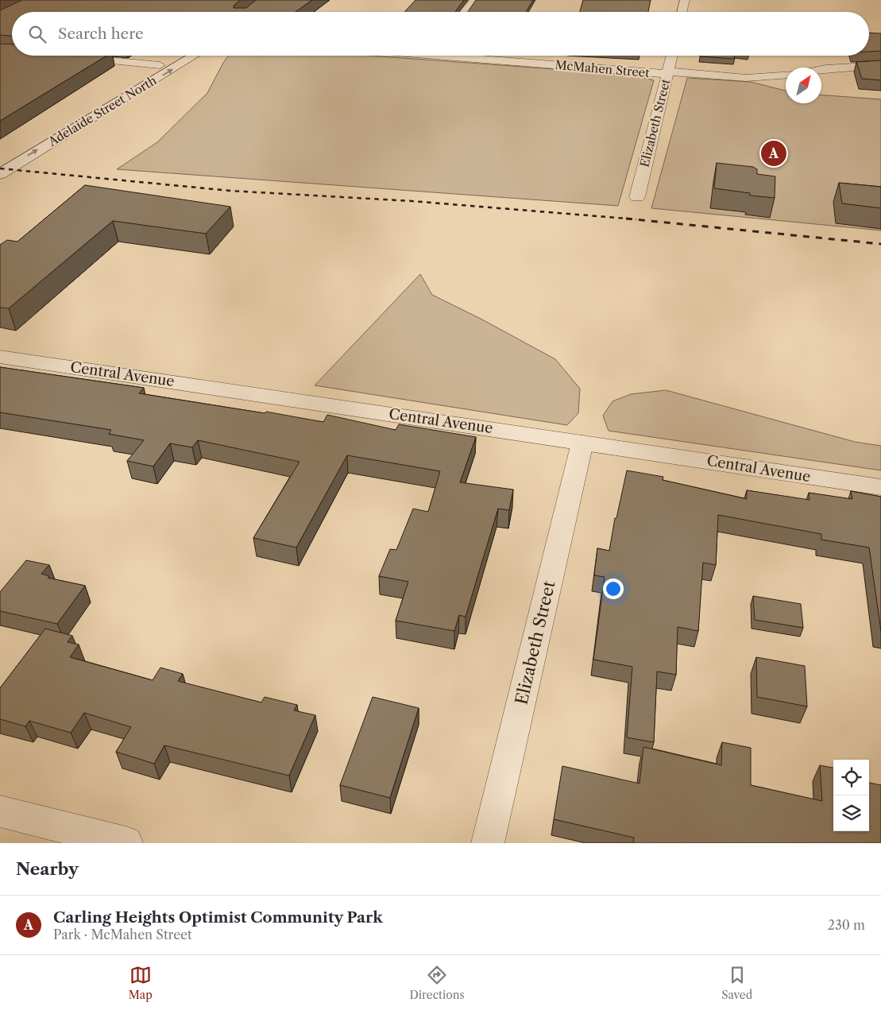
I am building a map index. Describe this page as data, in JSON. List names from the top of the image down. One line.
{"streets":{"street":["McMahen Street","Adelaide Street North","Elizabeth Street","Central Avenue"]},"crossings":[["McMahen Street","Elizabeth Street"],["Elizabeth Street","Central Avenue"]],"north":"top right","page":{"search":"Search here","pins":"A","heading":"Nearby","list":[{"mark":"A","name":"Carling Heights Optimist Community Park","note":"Park · McMahen Street","value":"230 m"}],"nav":["Map","Directions","Saved"]}}
